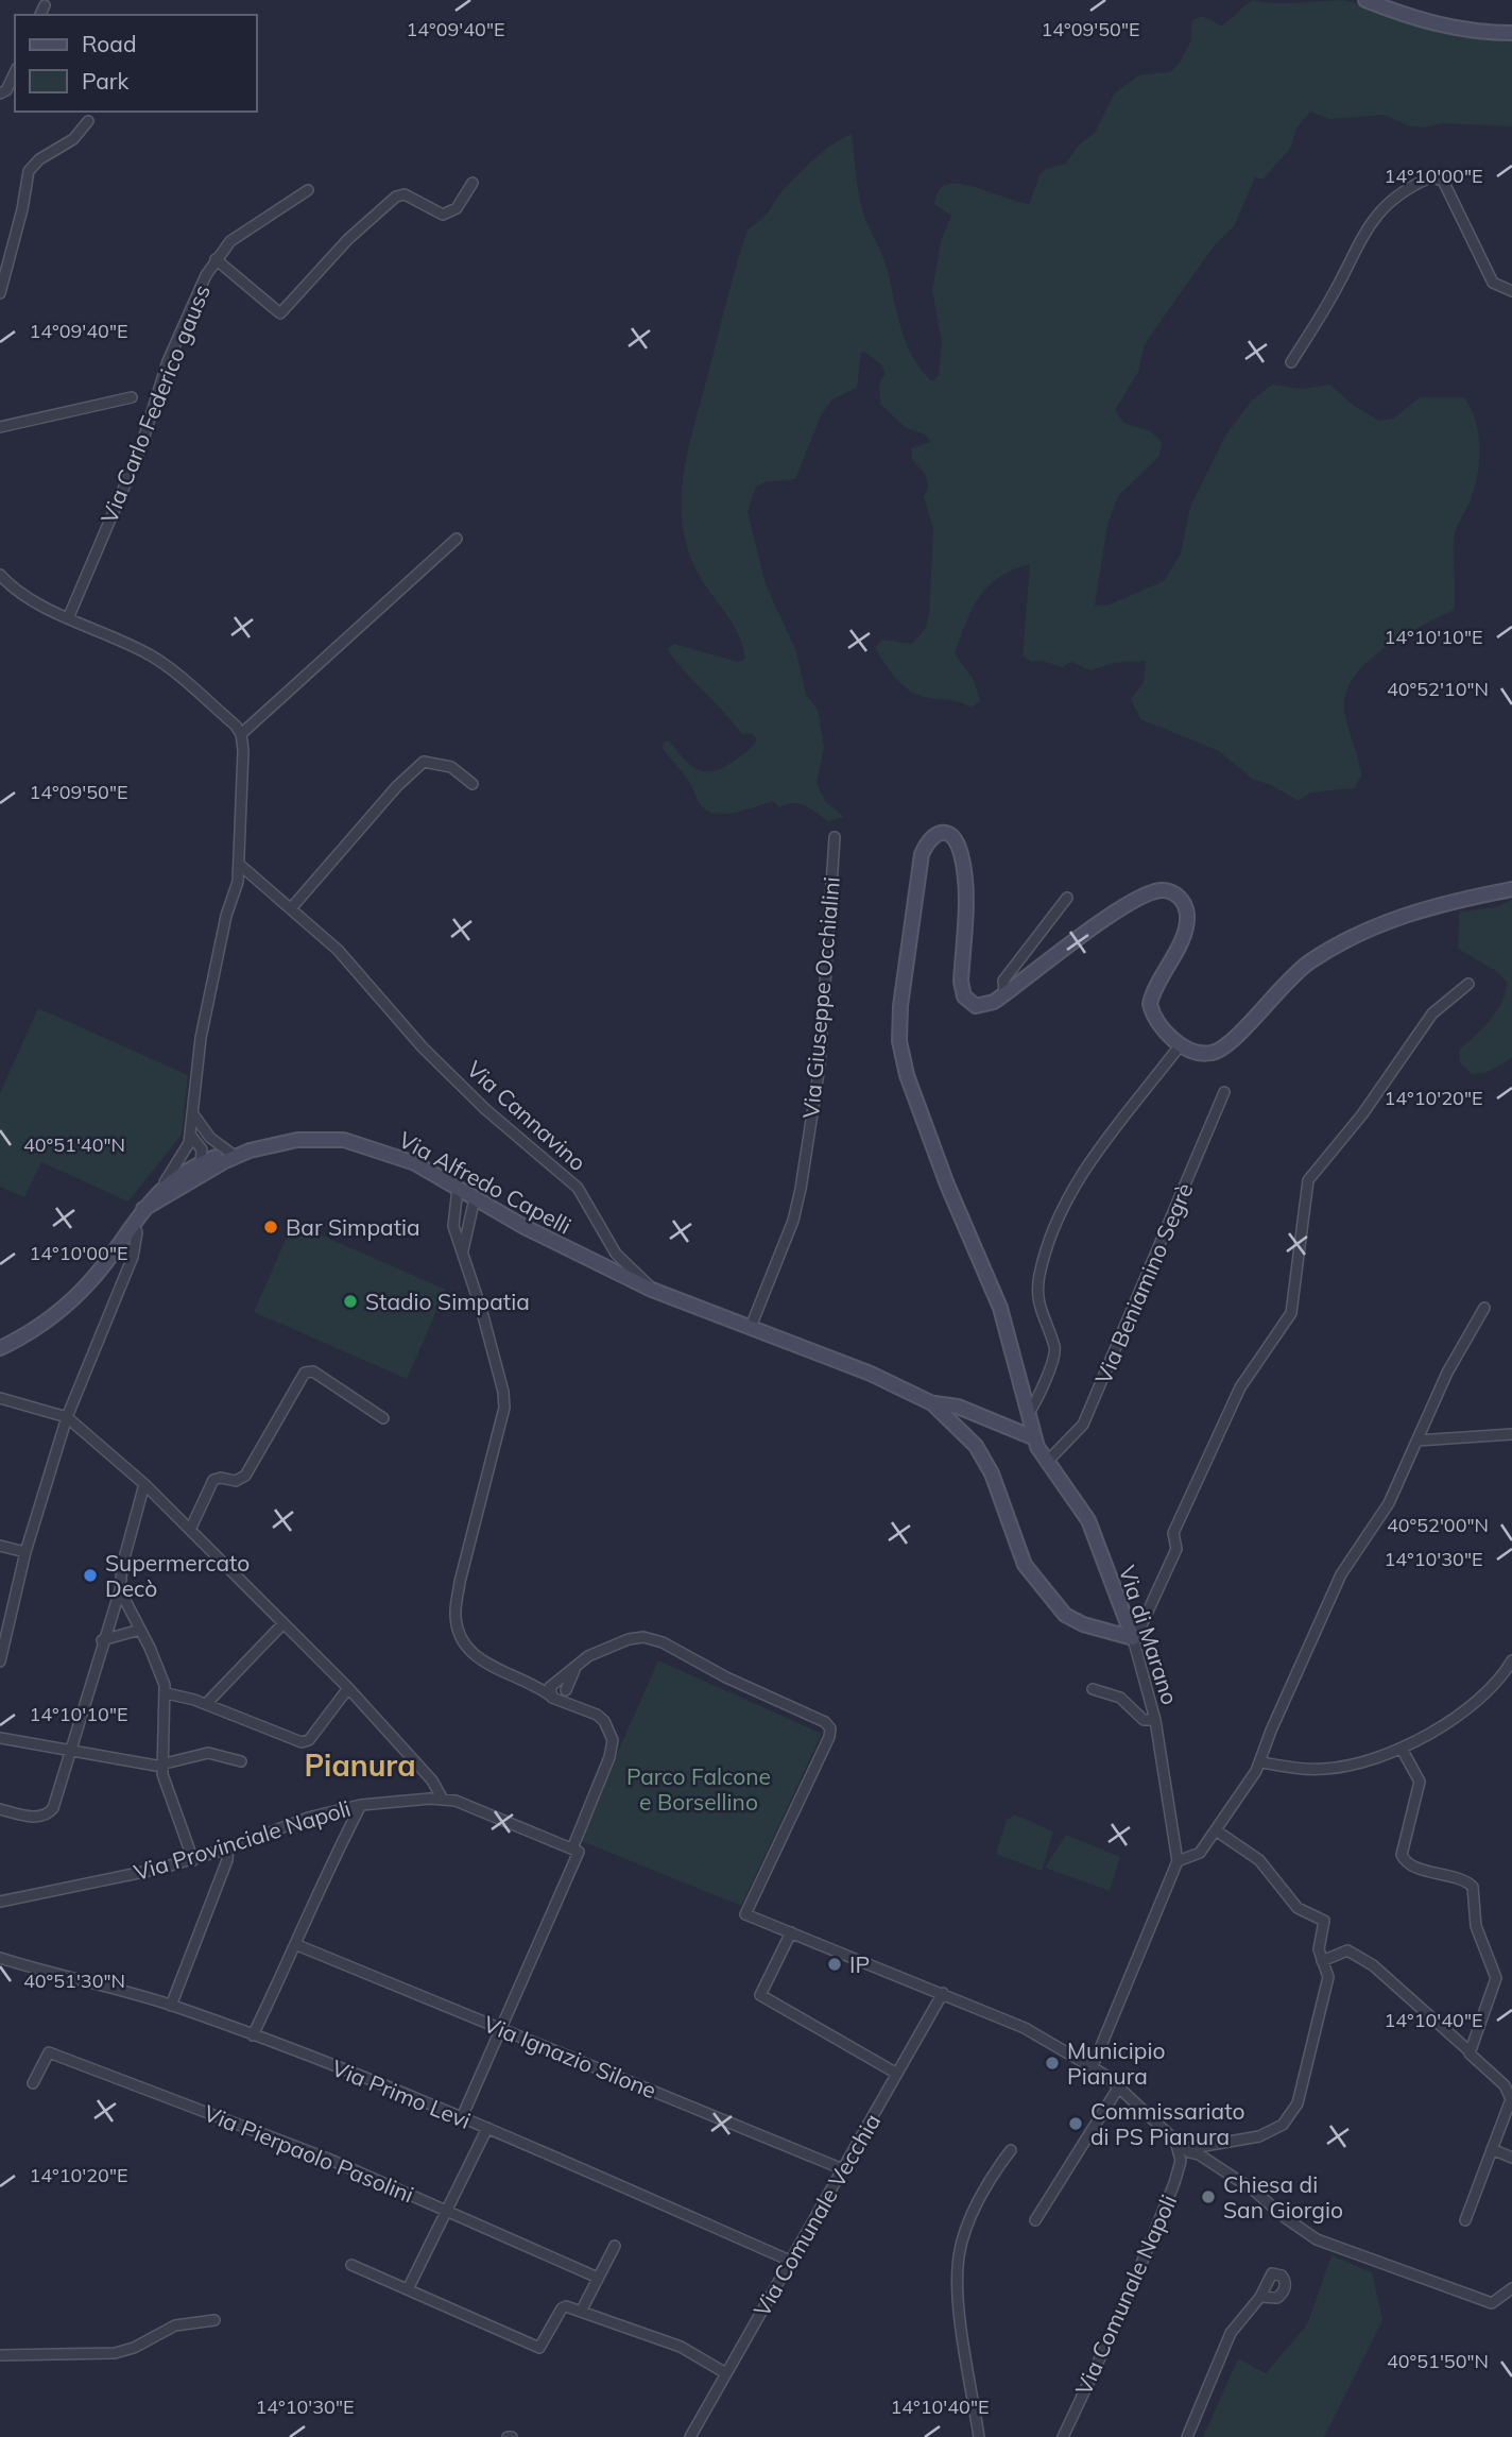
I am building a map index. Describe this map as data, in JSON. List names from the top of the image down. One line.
{"streets":{"street":["Via Carlo Federico gauss","Via Giuseppe Occhialini","Via Cannavino","Via Alfredo Capelli","Via Beniamino Segrè","Via di Marano","Via Provinciale Napoli","Via Ignazio Silone","Via Primo Levi","Via Pierpaolo Pasolini","Via Comunale Vecchia","Via Comunale Napoli"]},"crossings":[["Via Giuseppe Occhialini","Via Cannavino"],["Via Cannavino","Via Alfredo Capelli"],["Via Cannavino","Via di Marano"],["Via Beniamino Segrè","Via di Marano"],["Via Ignazio Silone","Via Comunale Vecchia"],["Via Primo Levi","Via Comunale Vecchia"]],"districts":["Pianura"],"parks":["Parco Falcone e Borsellino"],"places":["Bar Simpatia","Stadio Simpatia","Supermercato Decò","IP","Municipio Pianura","Commissariato di PS Pianura","Chiesa di San Giorgio"],"legend":["Road","Park"],"coordinates":["14°09'40\"E","14°09'50\"E","14°10'00\"E","14°10'10\"E","40°52'10\"N","14°10'20\"E","40°51'40\"N","40°52'00\"N","14°10'30\"E","40°51'30\"N","14°10'40\"E","40°51'50\"N"]}
